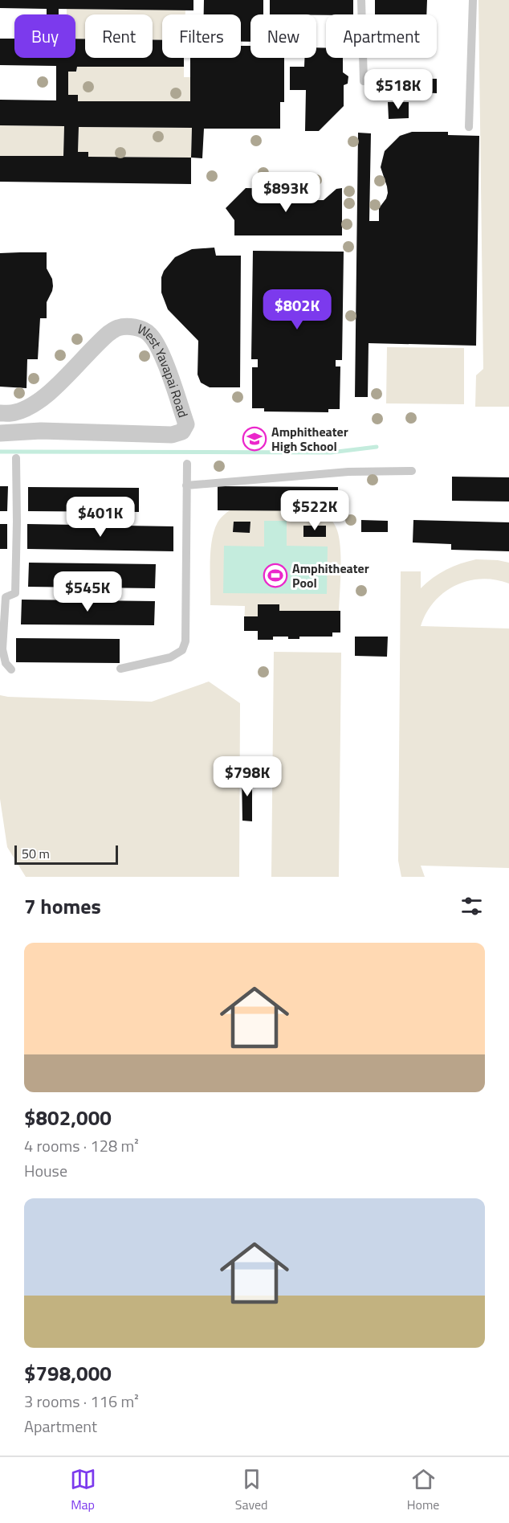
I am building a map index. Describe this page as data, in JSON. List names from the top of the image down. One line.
{"streets":{"street":["West Yavapai Road"]},"places":{"school or university":["Amphitheater High School"],"sports":["Amphitheater Pool"]},"scale_bar":"50 m","page":{"chip":["Buy","Rent","Filters","New","Apartment"],"price":["$518K","$893K","$802K","$522K","$401K","$545K","$798K"],"scale":"50 m","heading":"7 homes","list":[{"name":"$802,000","note":"4 rooms · 128 m² · House"},{"name":"$798,000","note":"3 rooms · 116 m² · Apartment"}],"tabs":["Map","Saved","Home"]}}
